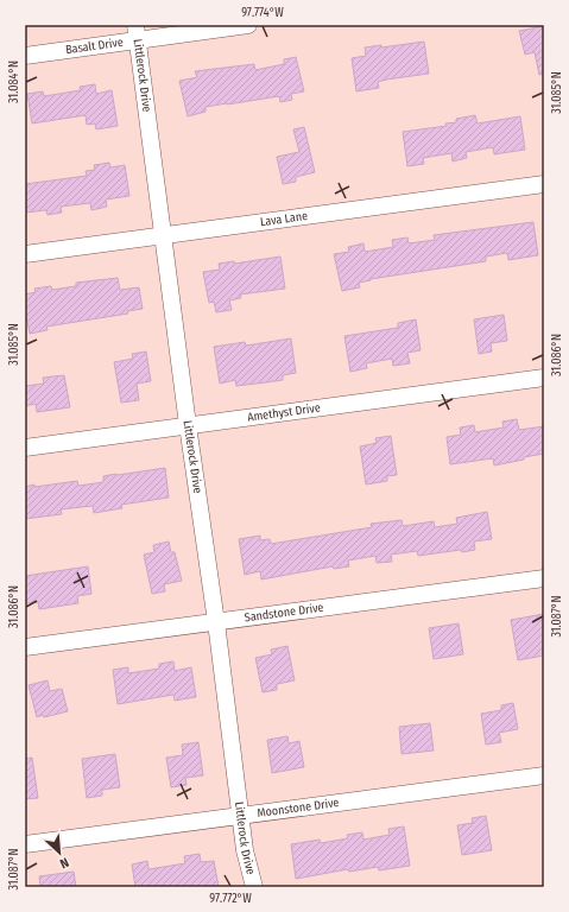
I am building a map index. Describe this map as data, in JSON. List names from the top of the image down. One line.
{"streets":{"street":["Basalt Drive","Littlerock Drive","Lava Lane","Amethyst Drive","Sandstone Drive","Moonstone Drive"]},"crossings":[["Basalt Drive","Littlerock Drive"],["Littlerock Drive","Lava Lane"],["Littlerock Drive","Amethyst Drive"],["Littlerock Drive","Sandstone Drive"],["Littlerock Drive","Moonstone Drive"]],"north":"bottom right","coordinates":["97.774°W","31.084°N","31.085°N","31.086°N","31.087°N","97.772°W"]}
